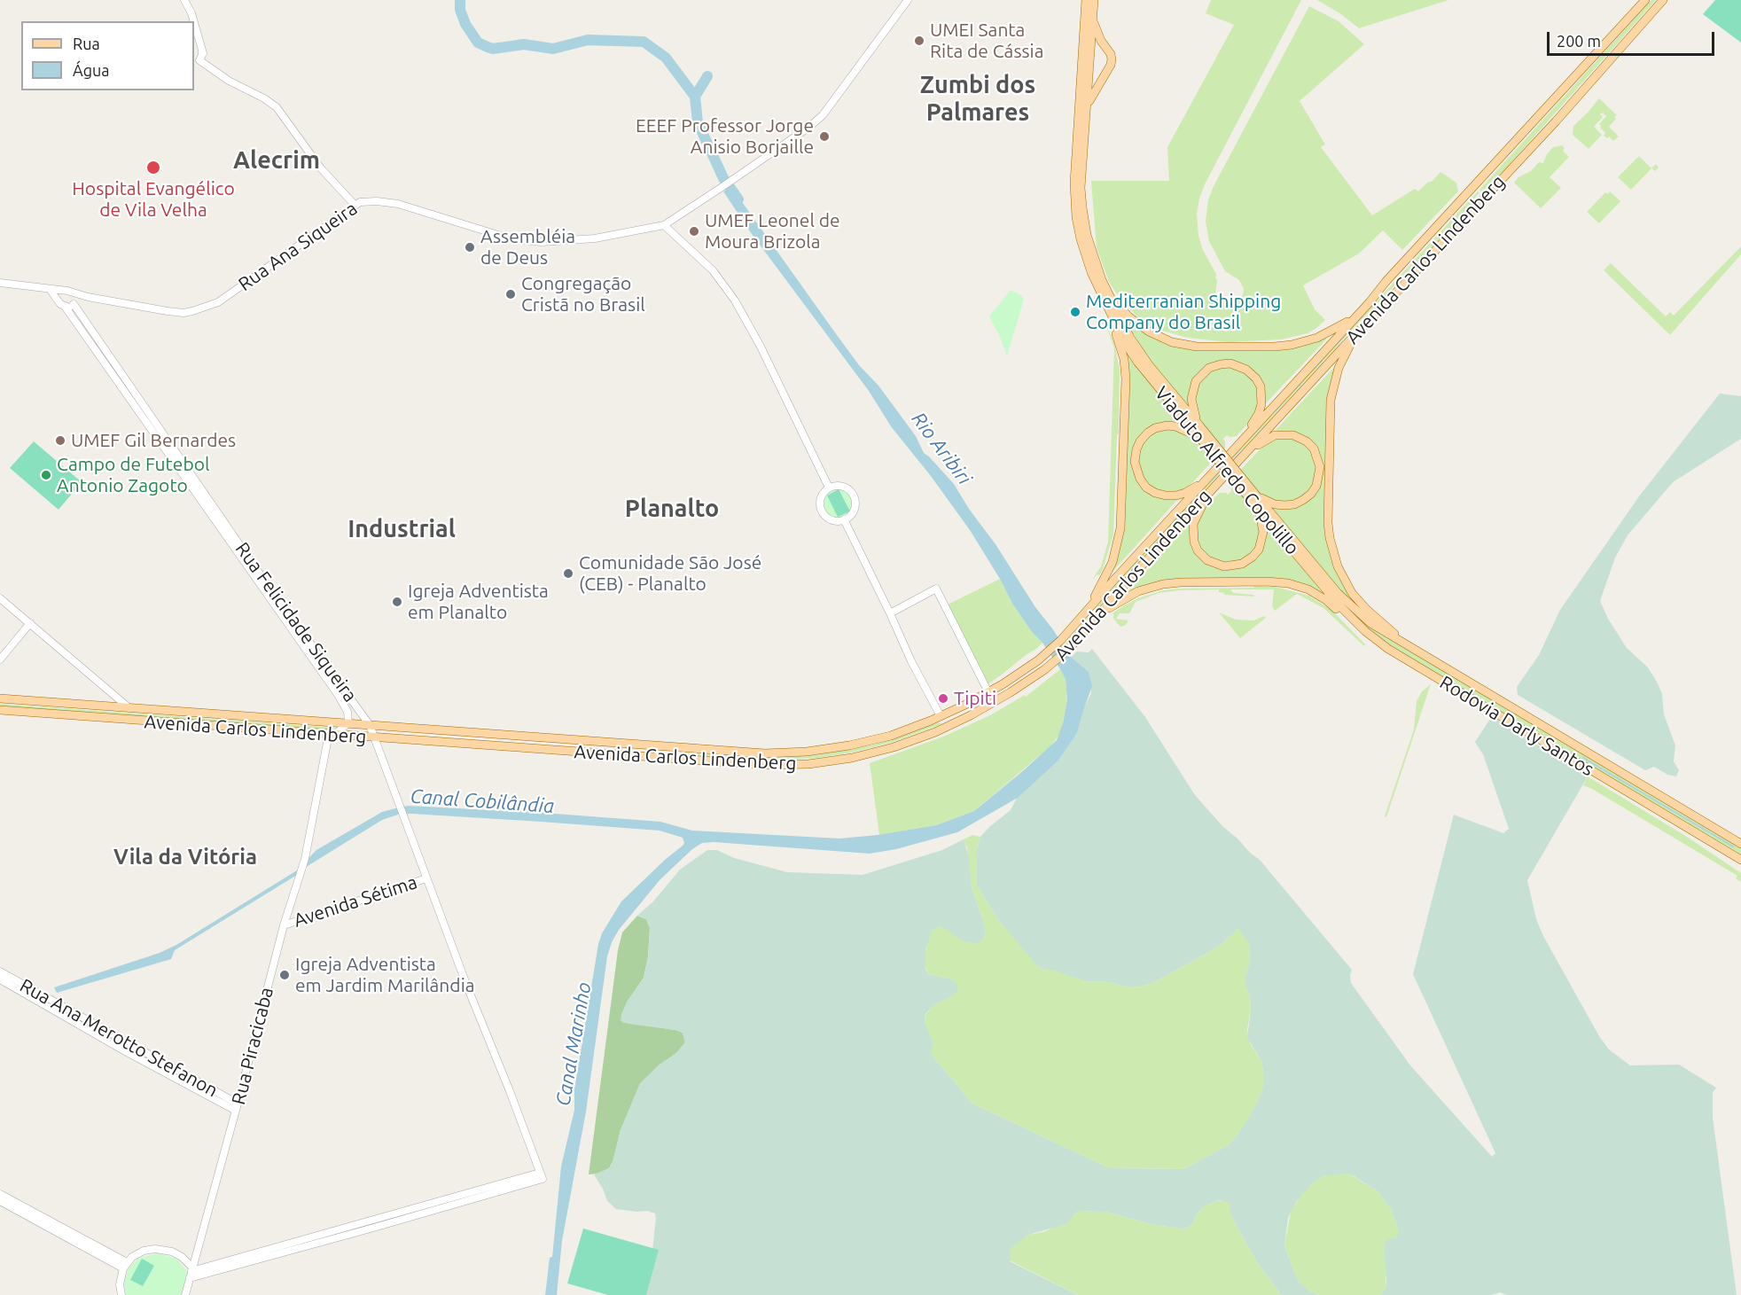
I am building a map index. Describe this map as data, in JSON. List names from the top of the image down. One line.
{"streets":{"main road":["Avenida Carlos Lindenberg","Viaduto Alfredo Copolillo","Rodovia Darly Santos"],"street":["Rua Ana Siqueira","Rua Felicidade Siqueira","Avenida Sétima","Rua Ana Merotto Stefanon","Rua Piracicaba"]},"crossings":[["Rua Ana Siqueira","Rua Felicidade Siqueira"],["Avenida Carlos Lindenberg","Rua Felicidade Siqueira"],["Avenida Carlos Lindenberg","Rua Piracicaba"],["Viaduto Alfredo Copolillo","Rodovia Darly Santos"],["Rua Felicidade Siqueira","Avenida Sétima"],["Rua Felicidade Siqueira","Rua Piracicaba"],["Avenida Sétima","Rua Piracicaba"],["Rua Ana Merotto Stefanon","Rua Piracicaba"]],"districts":["Zumbi dos Palmares","Alecrim","Planalto","Industrial","Vila da Vitória"],"water":["Rio Aribiri","Canal Cobilândia","Canal Marinho"],"places":["UMEI Santa Rita de Cássia","EEEF Professor Jorge Anisio Borjaille","Hospital Evangélico de Vila Velha","UMEF Leonel de Moura Brizola","Assembléia de Deus","Congregação Cristã no Brasil","Mediterranian Shipping Company do Brasil","UMEF Gil Bernardes","Campo de Futebol Antonio Zagoto","Comunidade São José (CEB) - Planalto","Igreja Adventista em Planalto","Tipiti","Igreja Adventista em Jardim Marilândia"],"legend":["Rua","Água"],"scale_bar":"200 m"}
